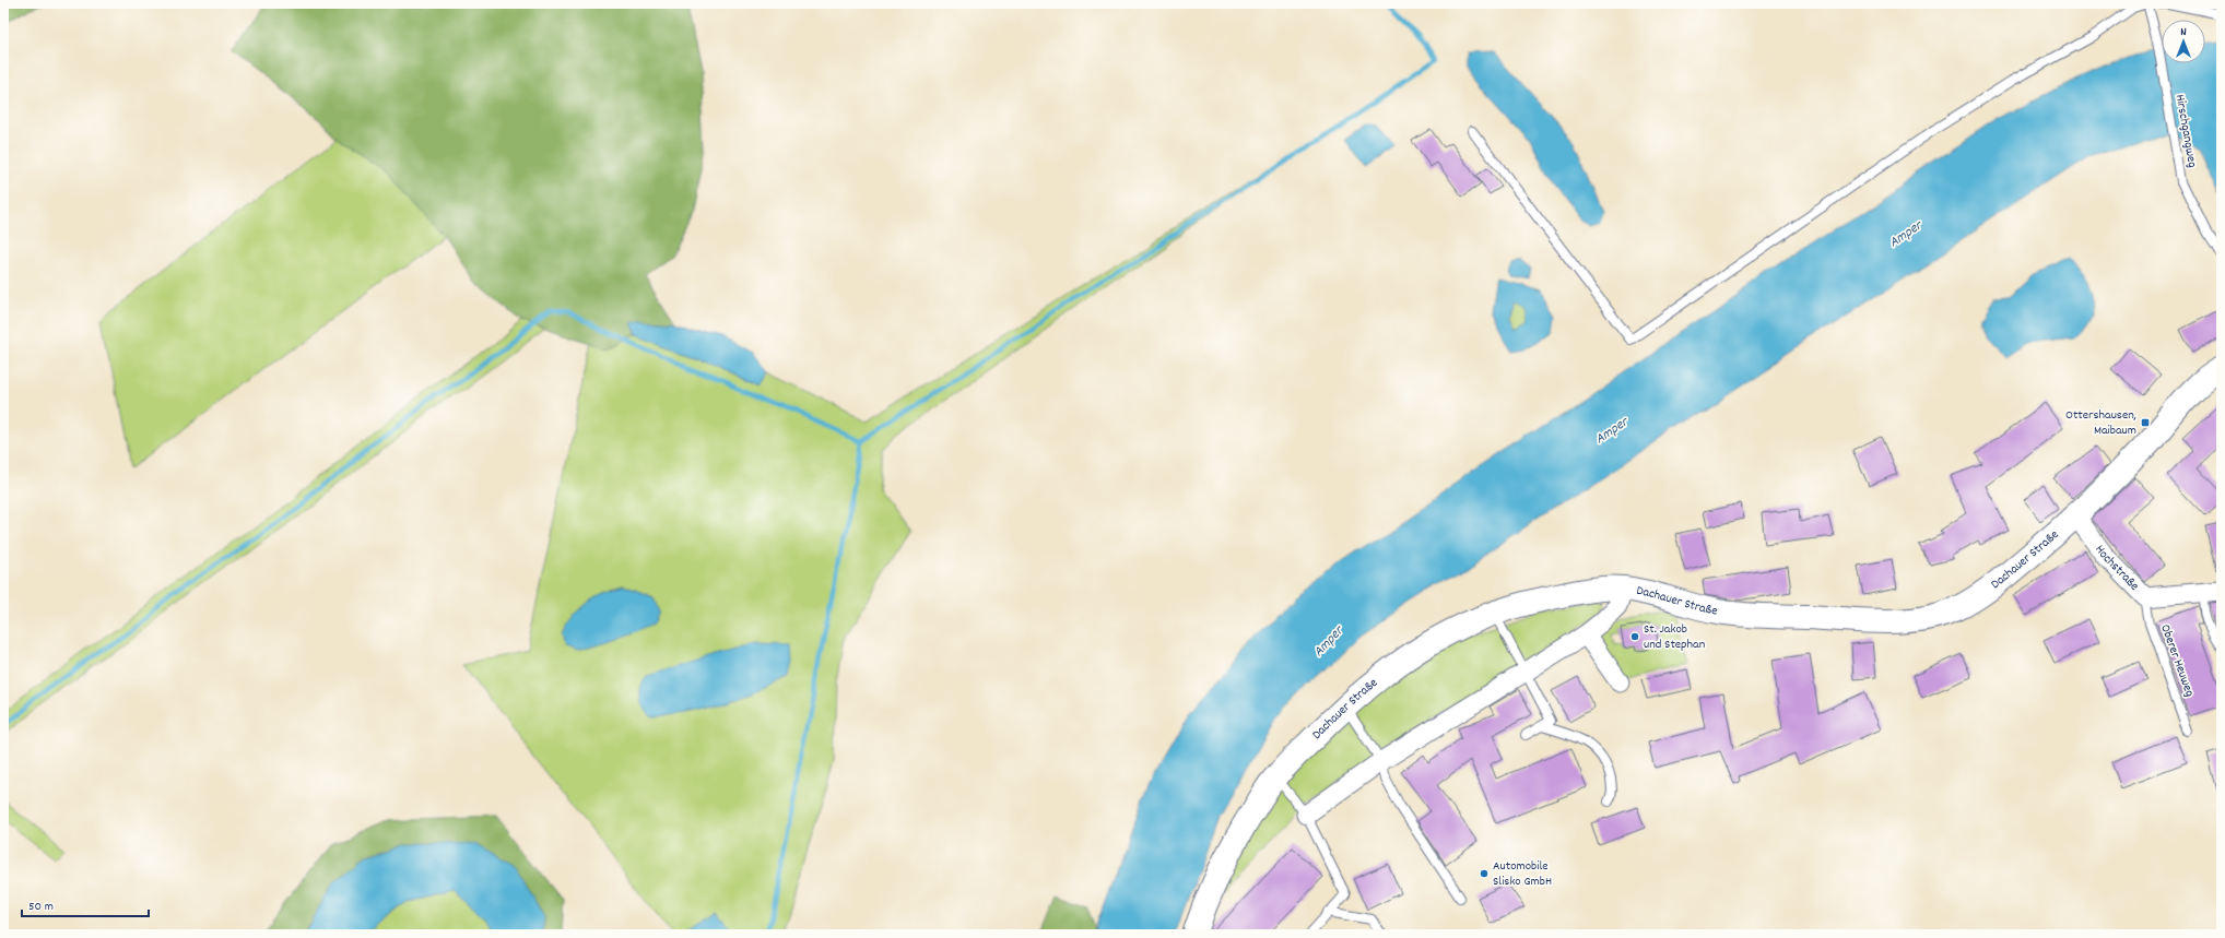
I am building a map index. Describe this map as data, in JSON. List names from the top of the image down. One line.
{"streets":{"main road":["Dachauer Straße"],"street":["Hochstraße"],"lane":["Hirschgangweg","Oberer Heuweg"]},"crossings":[["Dachauer Straße","Hochstraße"],["Hochstraße","Oberer Heuweg"]],"water":["Amper"],"places":{"transit":["Ottershausen, Maibaum"],"other":["St. Jakob und Stephan","Automobile Slisko GmbH"]},"scale_bar":"50 m","north":"top"}
